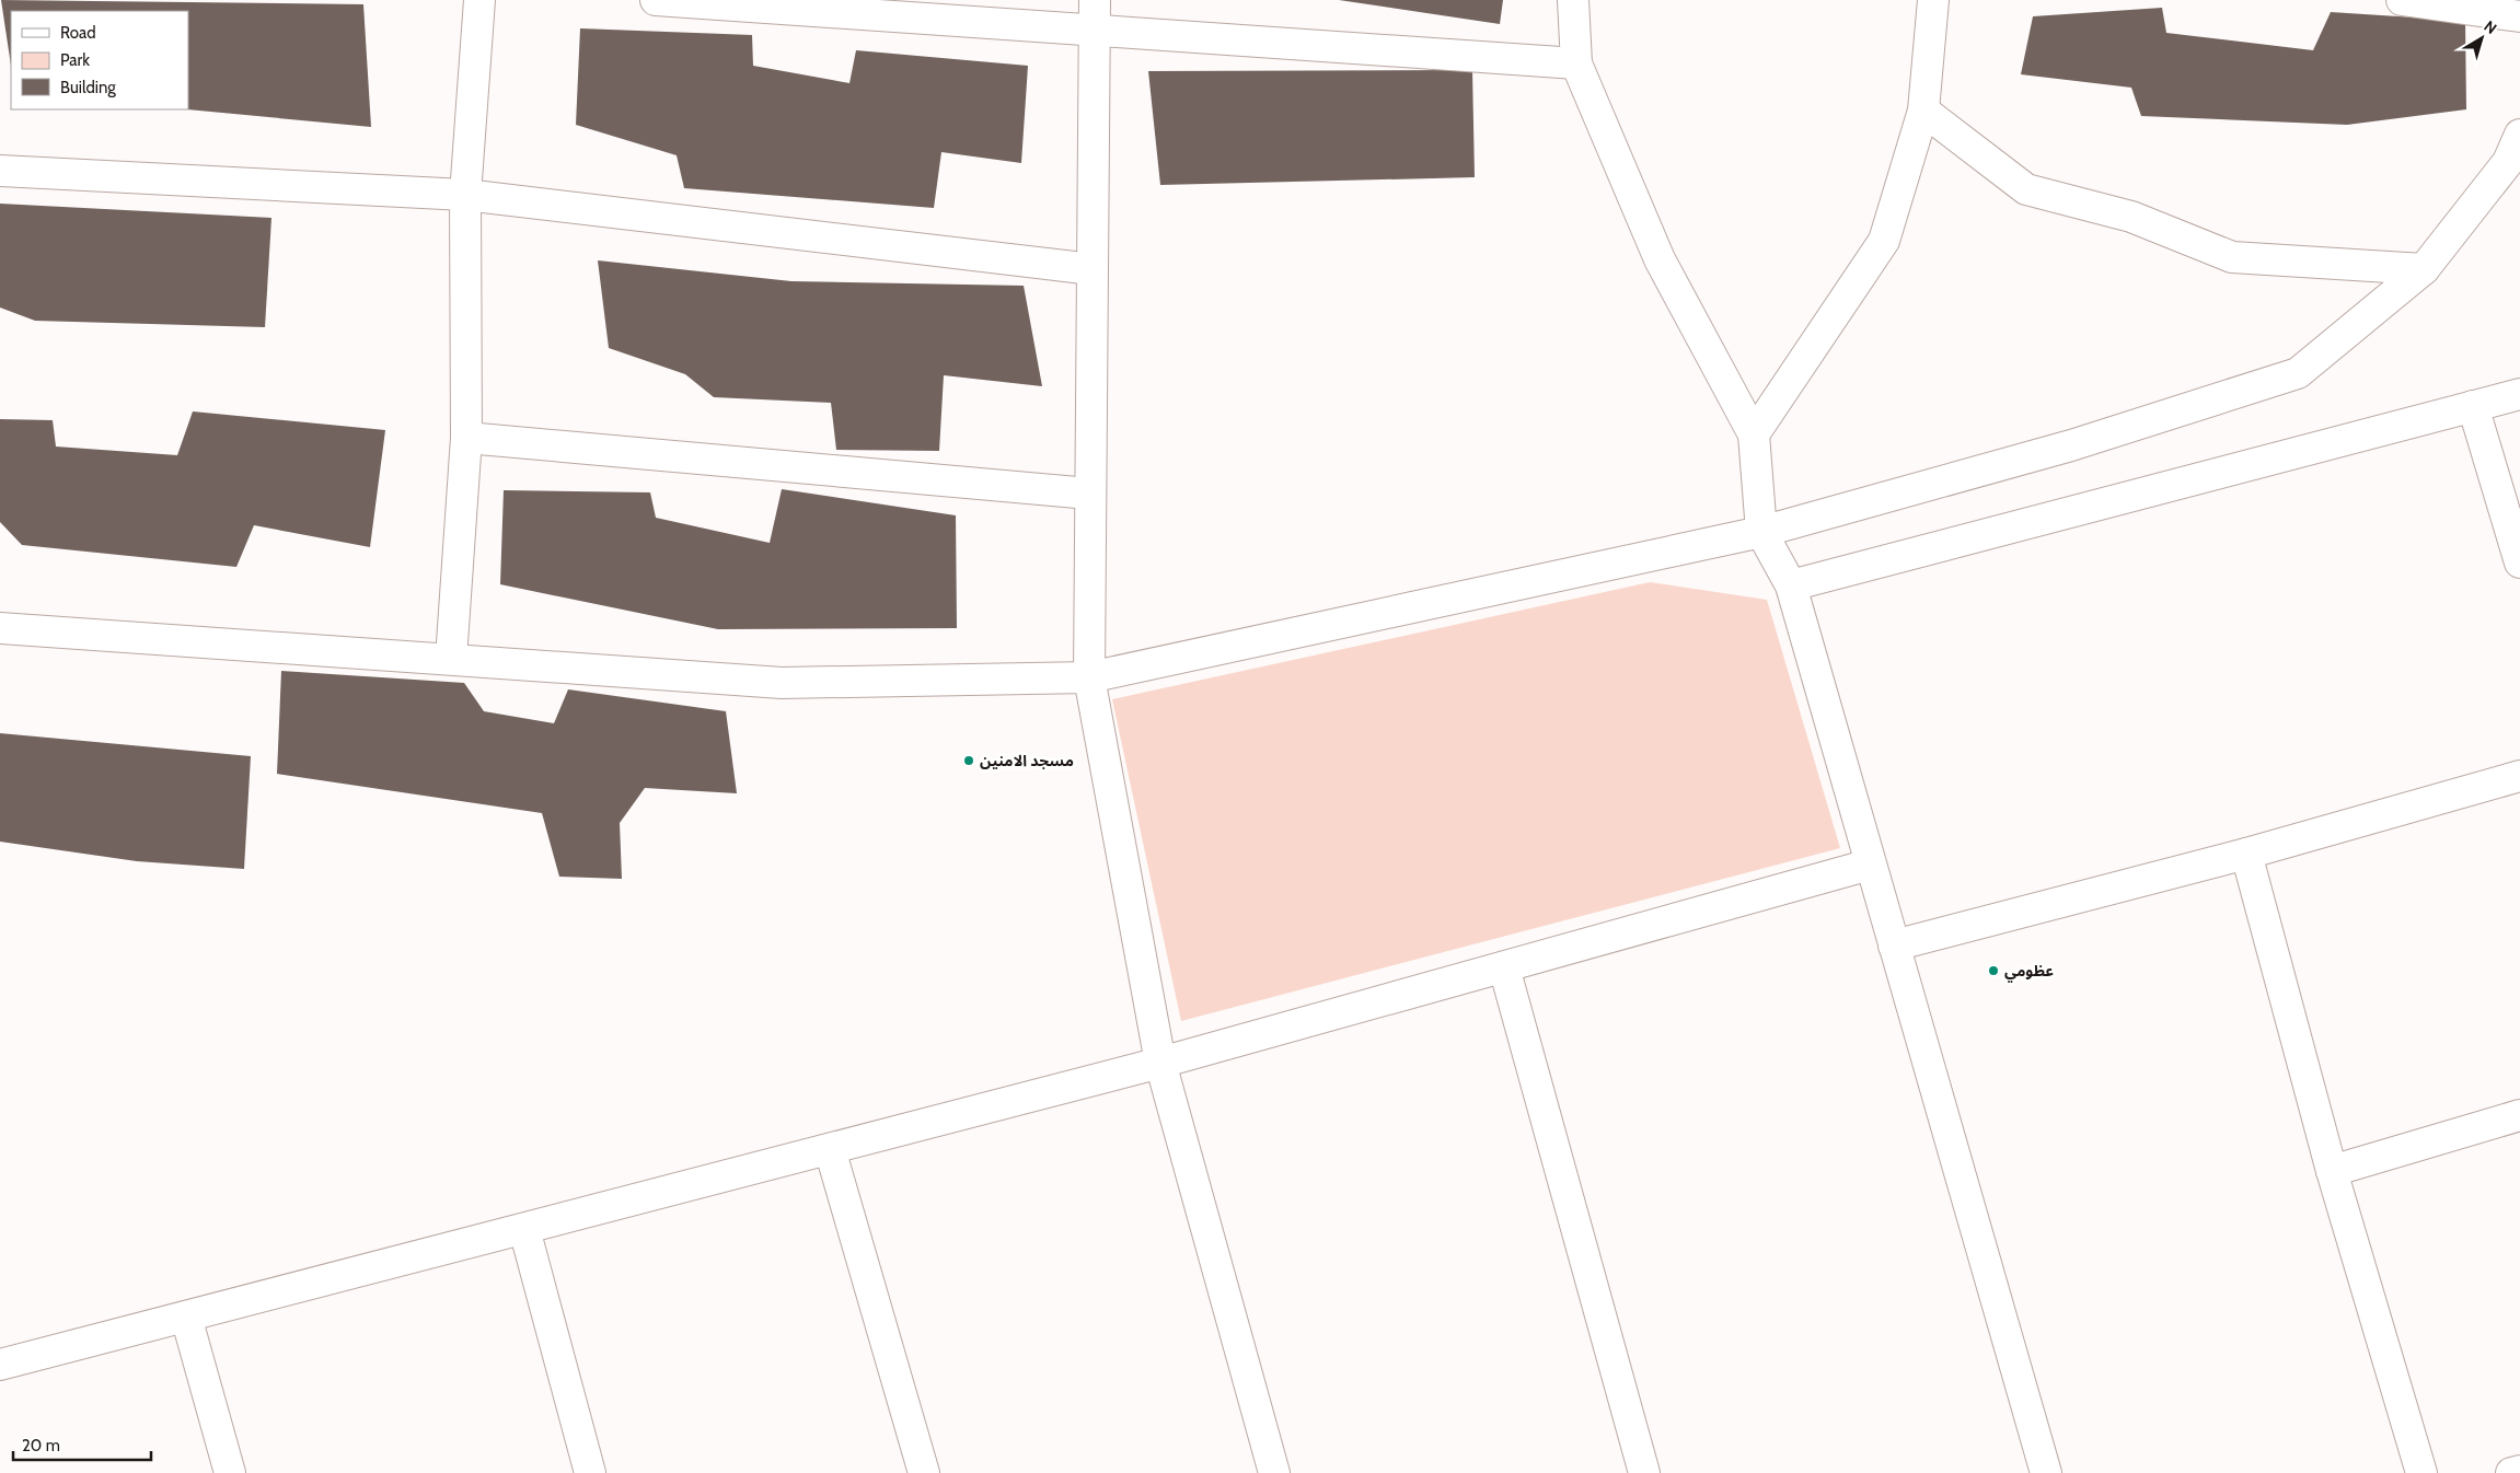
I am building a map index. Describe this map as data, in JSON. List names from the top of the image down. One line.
{"places":["مسجد الامنين","عظومي"],"legend":["Road","Park","Building"],"scale_bar":"20 m","north":"top right"}
